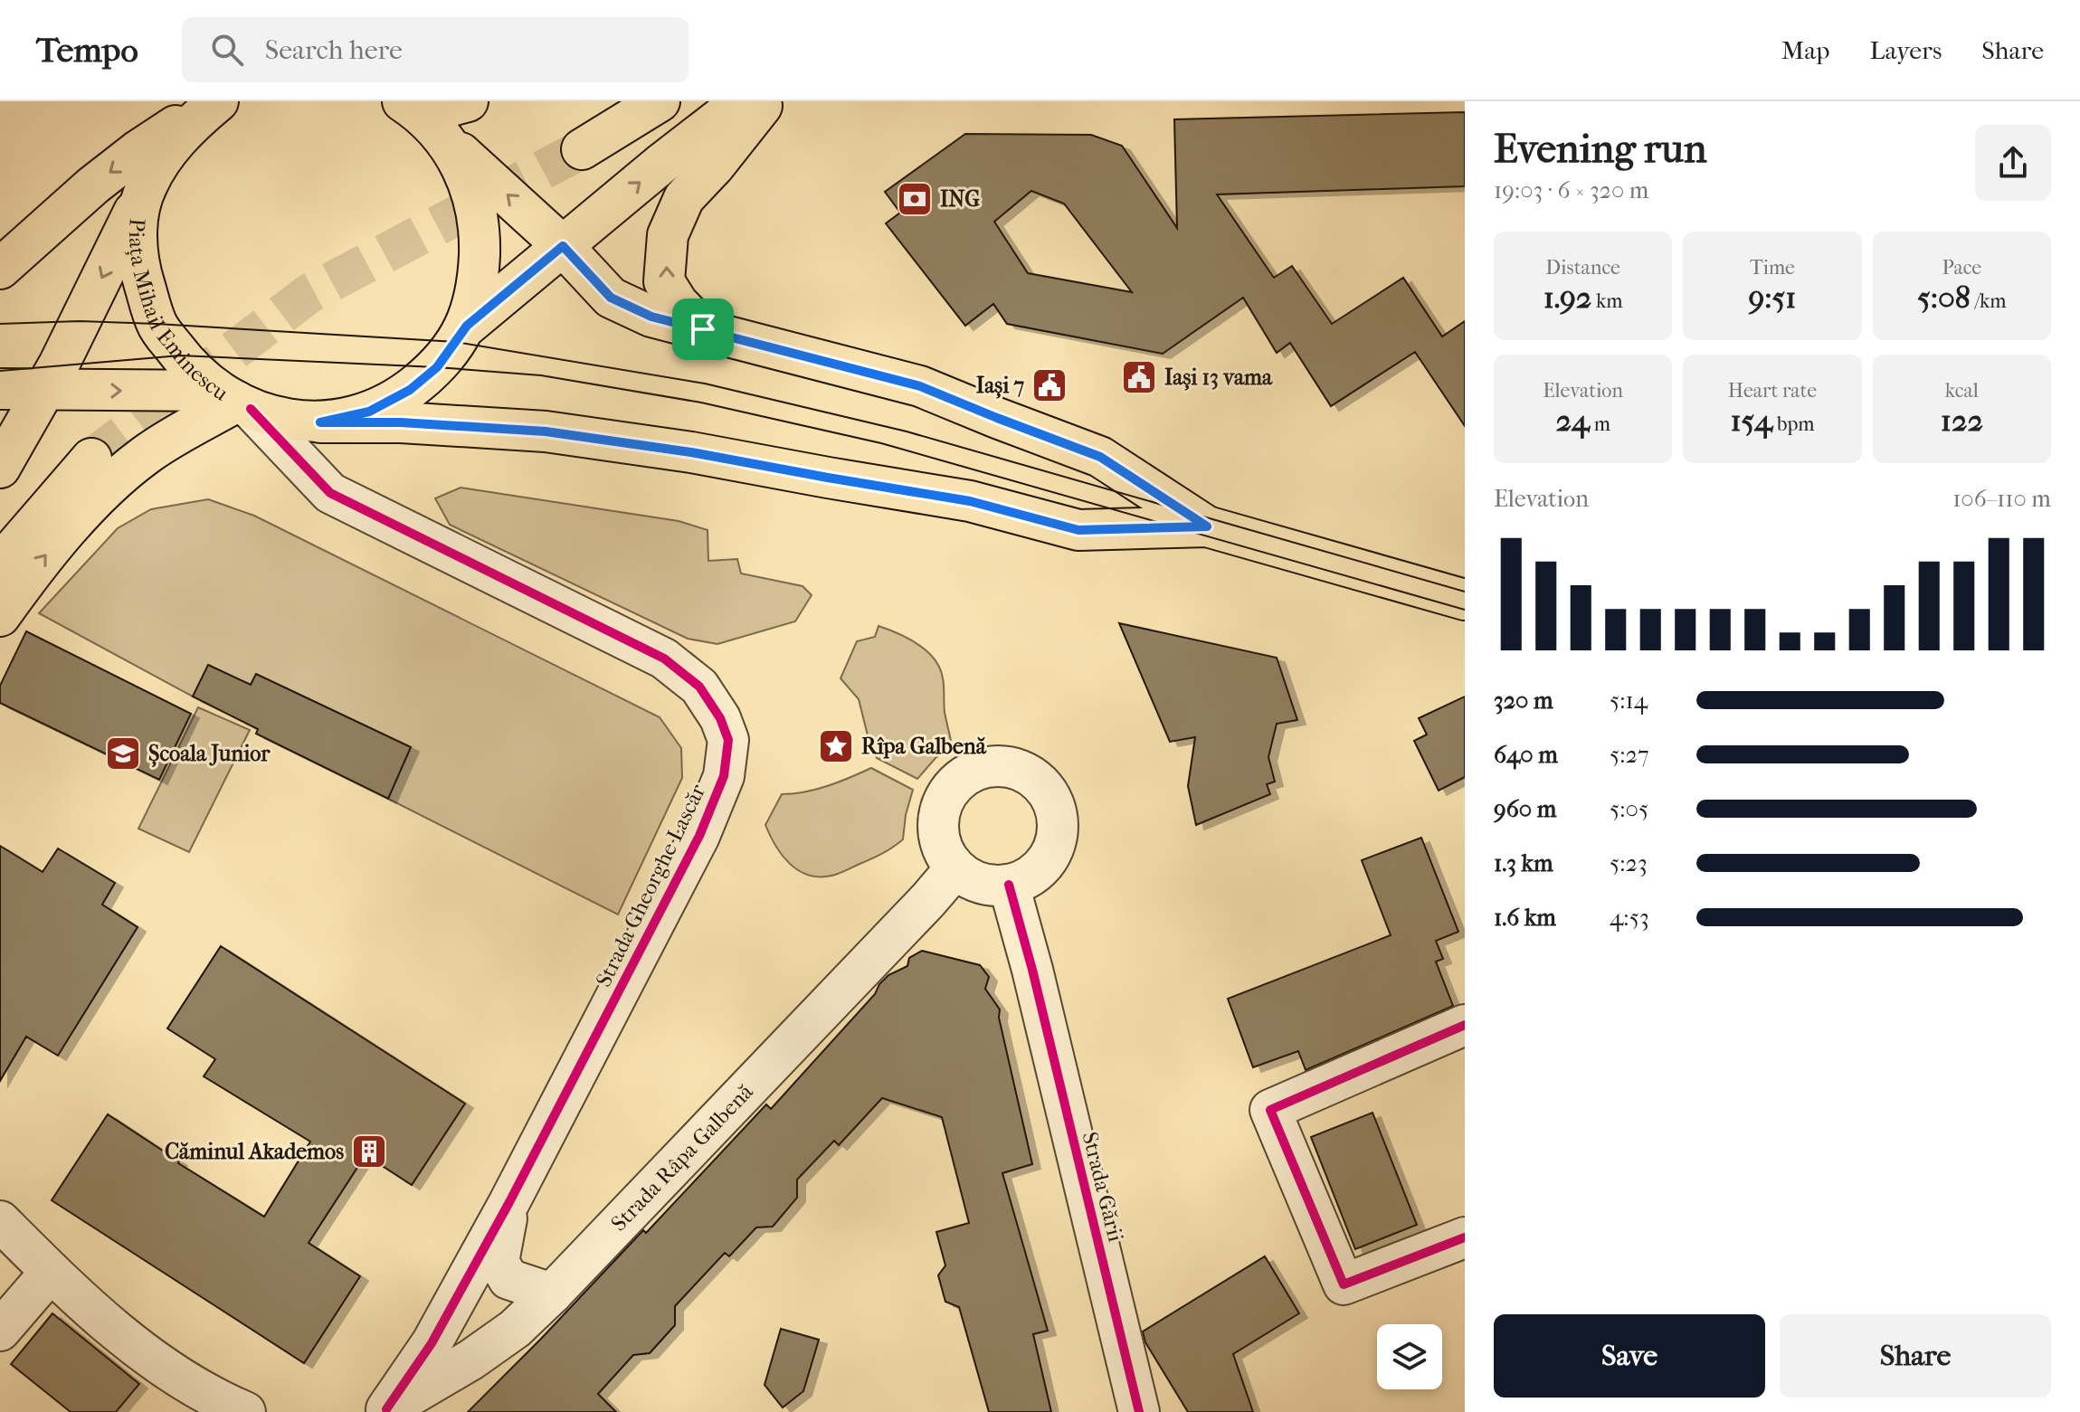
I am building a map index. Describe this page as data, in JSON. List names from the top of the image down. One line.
{"streets":{"main road":["Piața Mihail Eminescu"],"street":["Strada Gheorghe Lascăr","Strada Râpa Galbenă","Strada Gării"]},"crossings":[["Piața Mihail Eminescu","Strada Gheorghe Lascăr"],["Strada Gheorghe Lascăr","Strada Râpa Galbenă"],["Strada Râpa Galbenă","Strada Gării"]],"places":{"bank":["ING"],"public building":["Iași 13 vama","Iași 7"],"place":["Rîpa Galbenă"],"school or university":["Școala Junior"],"building":["Căminul Akademos"]},"page":{"header":"Tempo","search":"Search here","nav":["Map","Layers","Share"],"heading":["Evening run","19:03 · 6 × 320 m"],"stats":[["Distance","1.92 km"],["Time","9:51"],["Pace","5:08 /km"],["Elevation","24 m"],["Heart rate","154 bpm"],["kcal","122"]],"chart":["Elevation","106–110 m"],"list":[{"name":"320 m","note":"5:14"},{"name":"640 m","note":"5:27"},{"name":"960 m","note":"5:05"},{"name":"1.3 km","note":"5:23"},{"name":"1.6 km","note":"4:53"}],"buttons":["Save","Share"]}}
